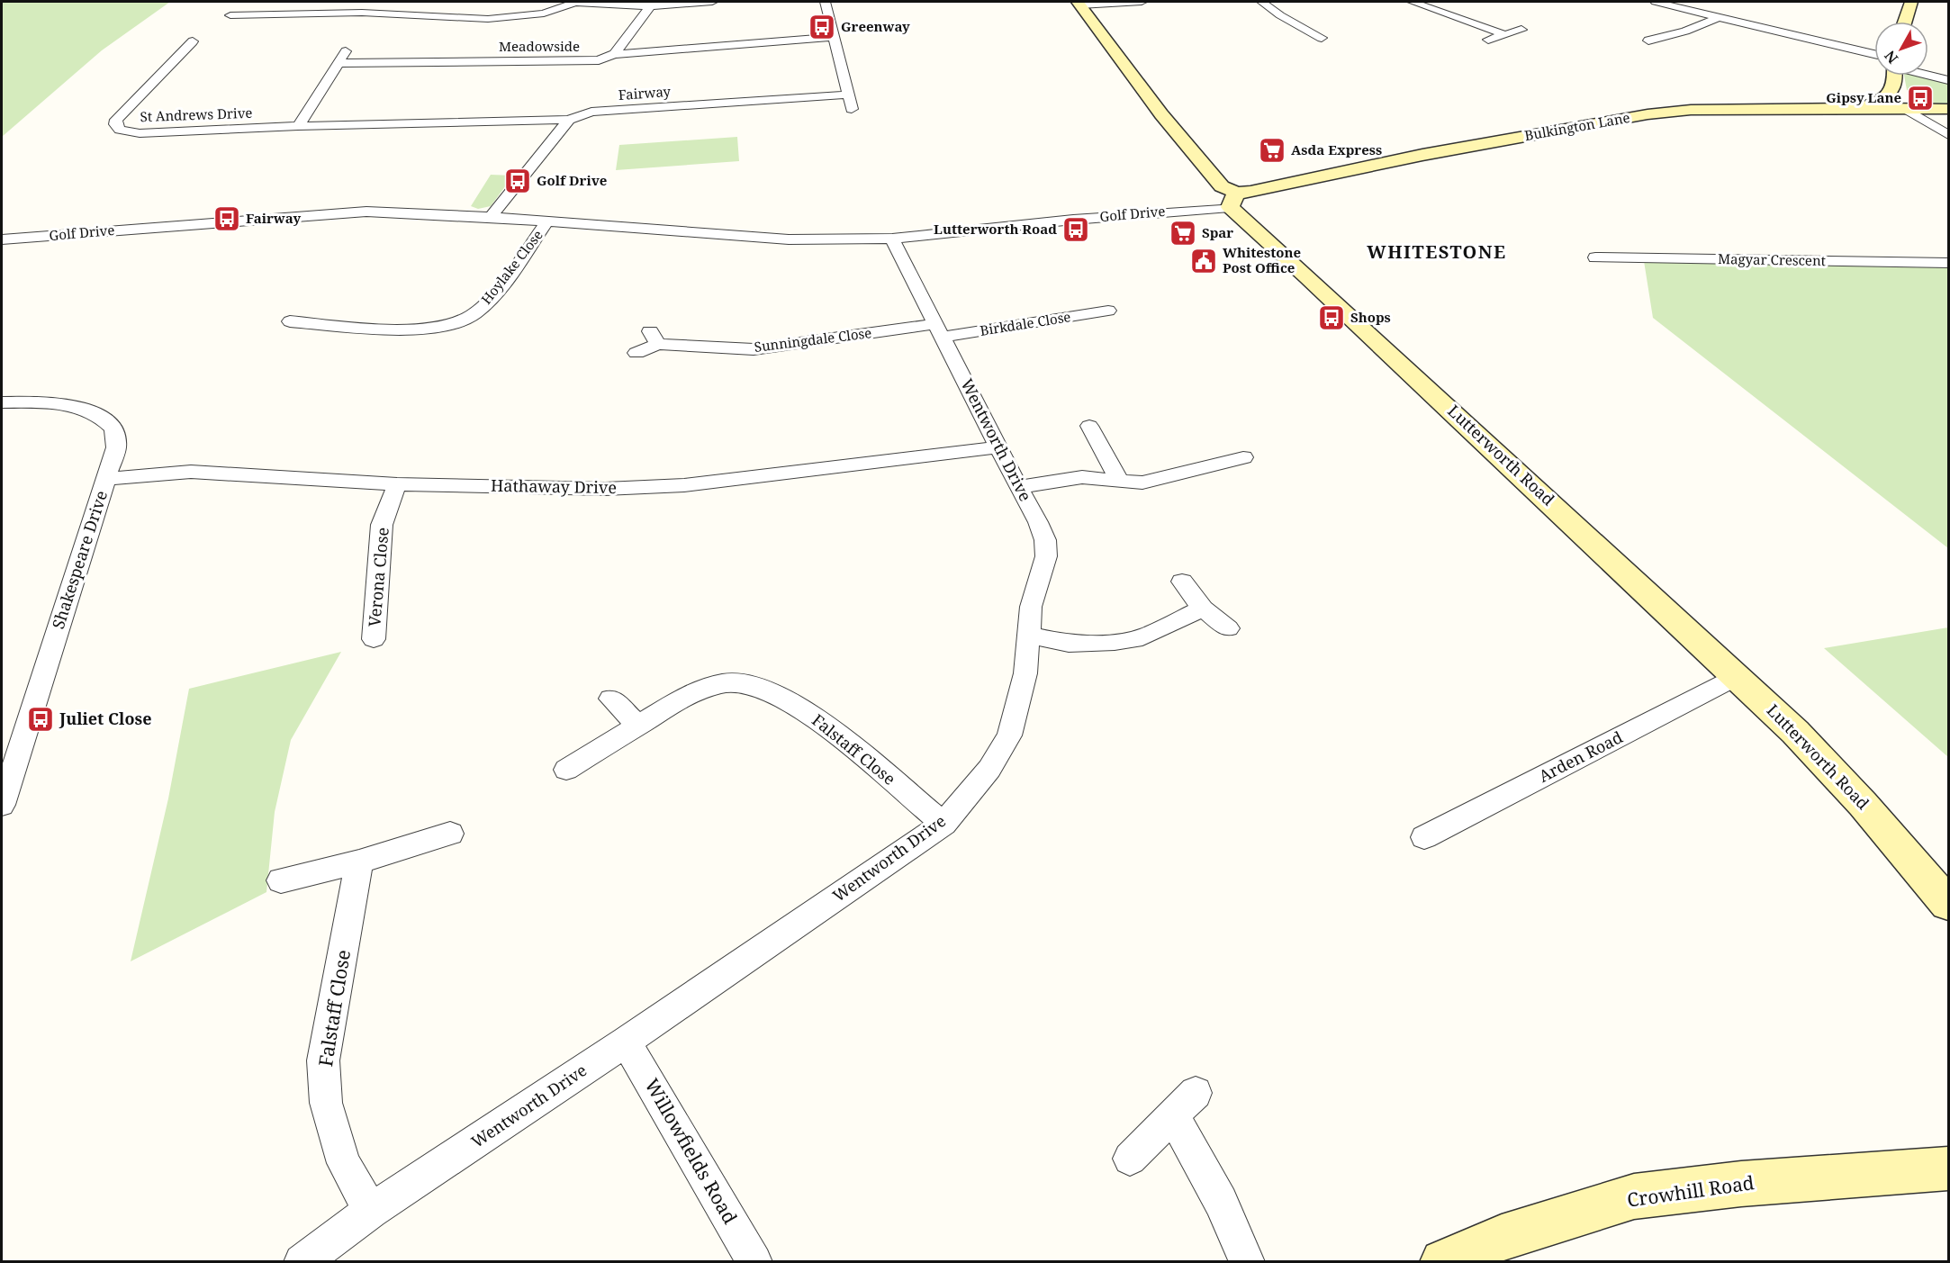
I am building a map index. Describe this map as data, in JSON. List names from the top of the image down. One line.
{"streets":{"main road":["Bulkington Lane","Lutterworth Road","Crowhill Road"],"street":["Meadowside","Fairway","St Andrews Drive","Golf Drive","Magyar Crescent","Hoylake Close","Birkdale Close","Sunningdale Close","Wentworth Drive","Hathaway Drive","Shakespeare Drive","Verona Close","Falstaff Close","Arden Road","Willowfields Road"]},"crossings":[["Bulkington Lane","Golf Drive"],["Bulkington Lane","Lutterworth Road"],["Golf Drive","Hoylake Close"],["Golf Drive","Wentworth Drive"],["Golf Drive","Lutterworth Road"],["Birkdale Close","Sunningdale Close"],["Birkdale Close","Wentworth Drive"],["Sunningdale Close","Wentworth Drive"],["Wentworth Drive","Hathaway Drive"],["Wentworth Drive","Falstaff Close"],["Wentworth Drive","Willowfields Road"],["Lutterworth Road","Arden Road"],["Hathaway Drive","Shakespeare Drive"],["Hathaway Drive","Verona Close"]],"districts":["WHITESTONE"],"places":{"bus stop":["Greenway","Gipsy Lane","Golf Drive","Fairway","Lutterworth Road","Shops","Juliet Close"],"supermarket":["Asda Express","Spar"],"public building":["Whitestone Post Office"]},"north":"bottom left"}
